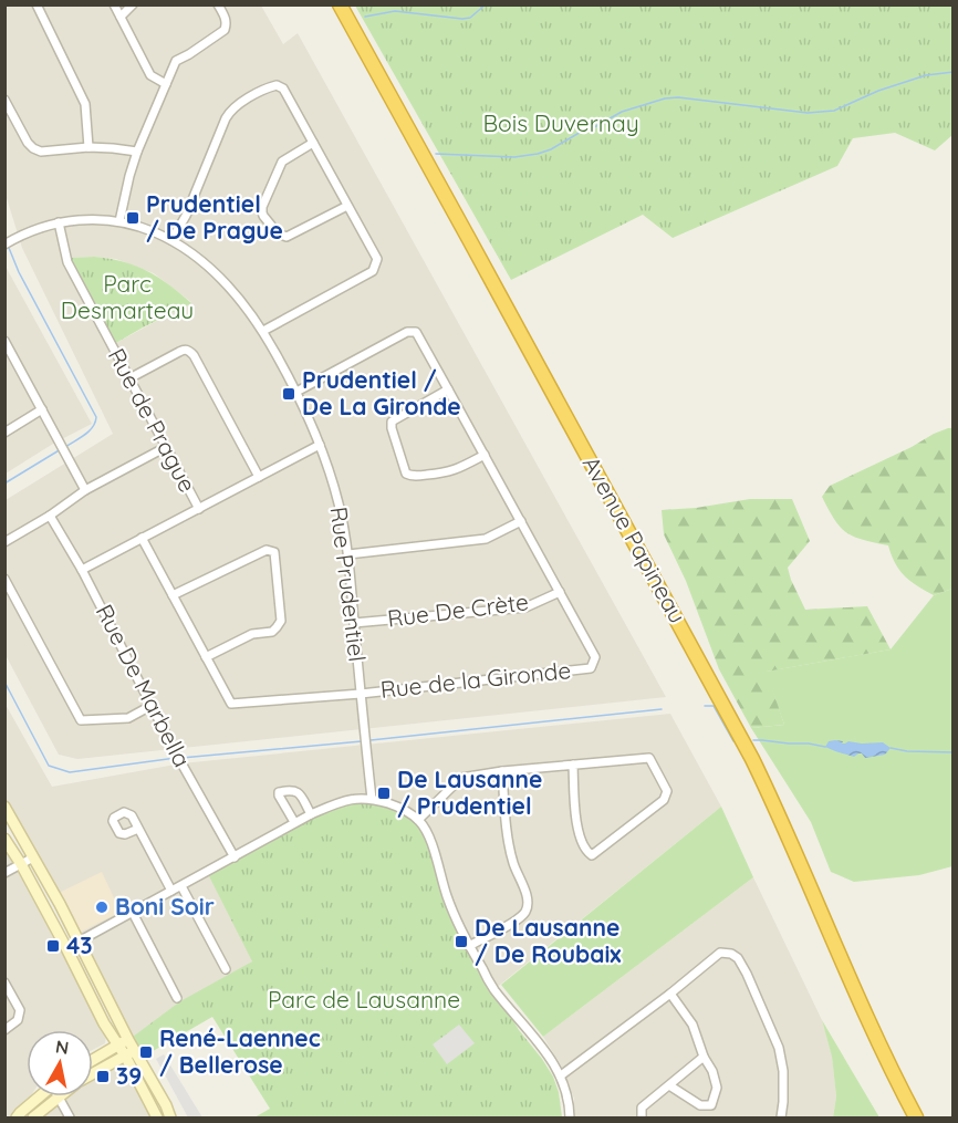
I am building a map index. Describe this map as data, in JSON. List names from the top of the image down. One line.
{"streets":{"highway":["Avenue Papineau"],"street":["Rue de Prague","Rue Prudentiel","Rue De Crète","Rue de la Gironde","Rue De Marbella"]},"crossings":[["Rue de Prague","Rue Prudentiel"],["Rue Prudentiel","Rue De Crète"],["Rue Prudentiel","Rue de la Gironde"],["Rue De Crète","Rue de la Gironde"]],"parks":["Bois Duvernay","Parc Desmarteau","Parc de Lausanne"],"places":{"transit":["Prudentiel / De Prague","Prudentiel / De La Gironde","De Lausanne / Prudentiel","De Lausanne / De Roubaix","43","René-Laennec / Bellerose","39"],"other":["Boni Soir"]},"north":"top"}
